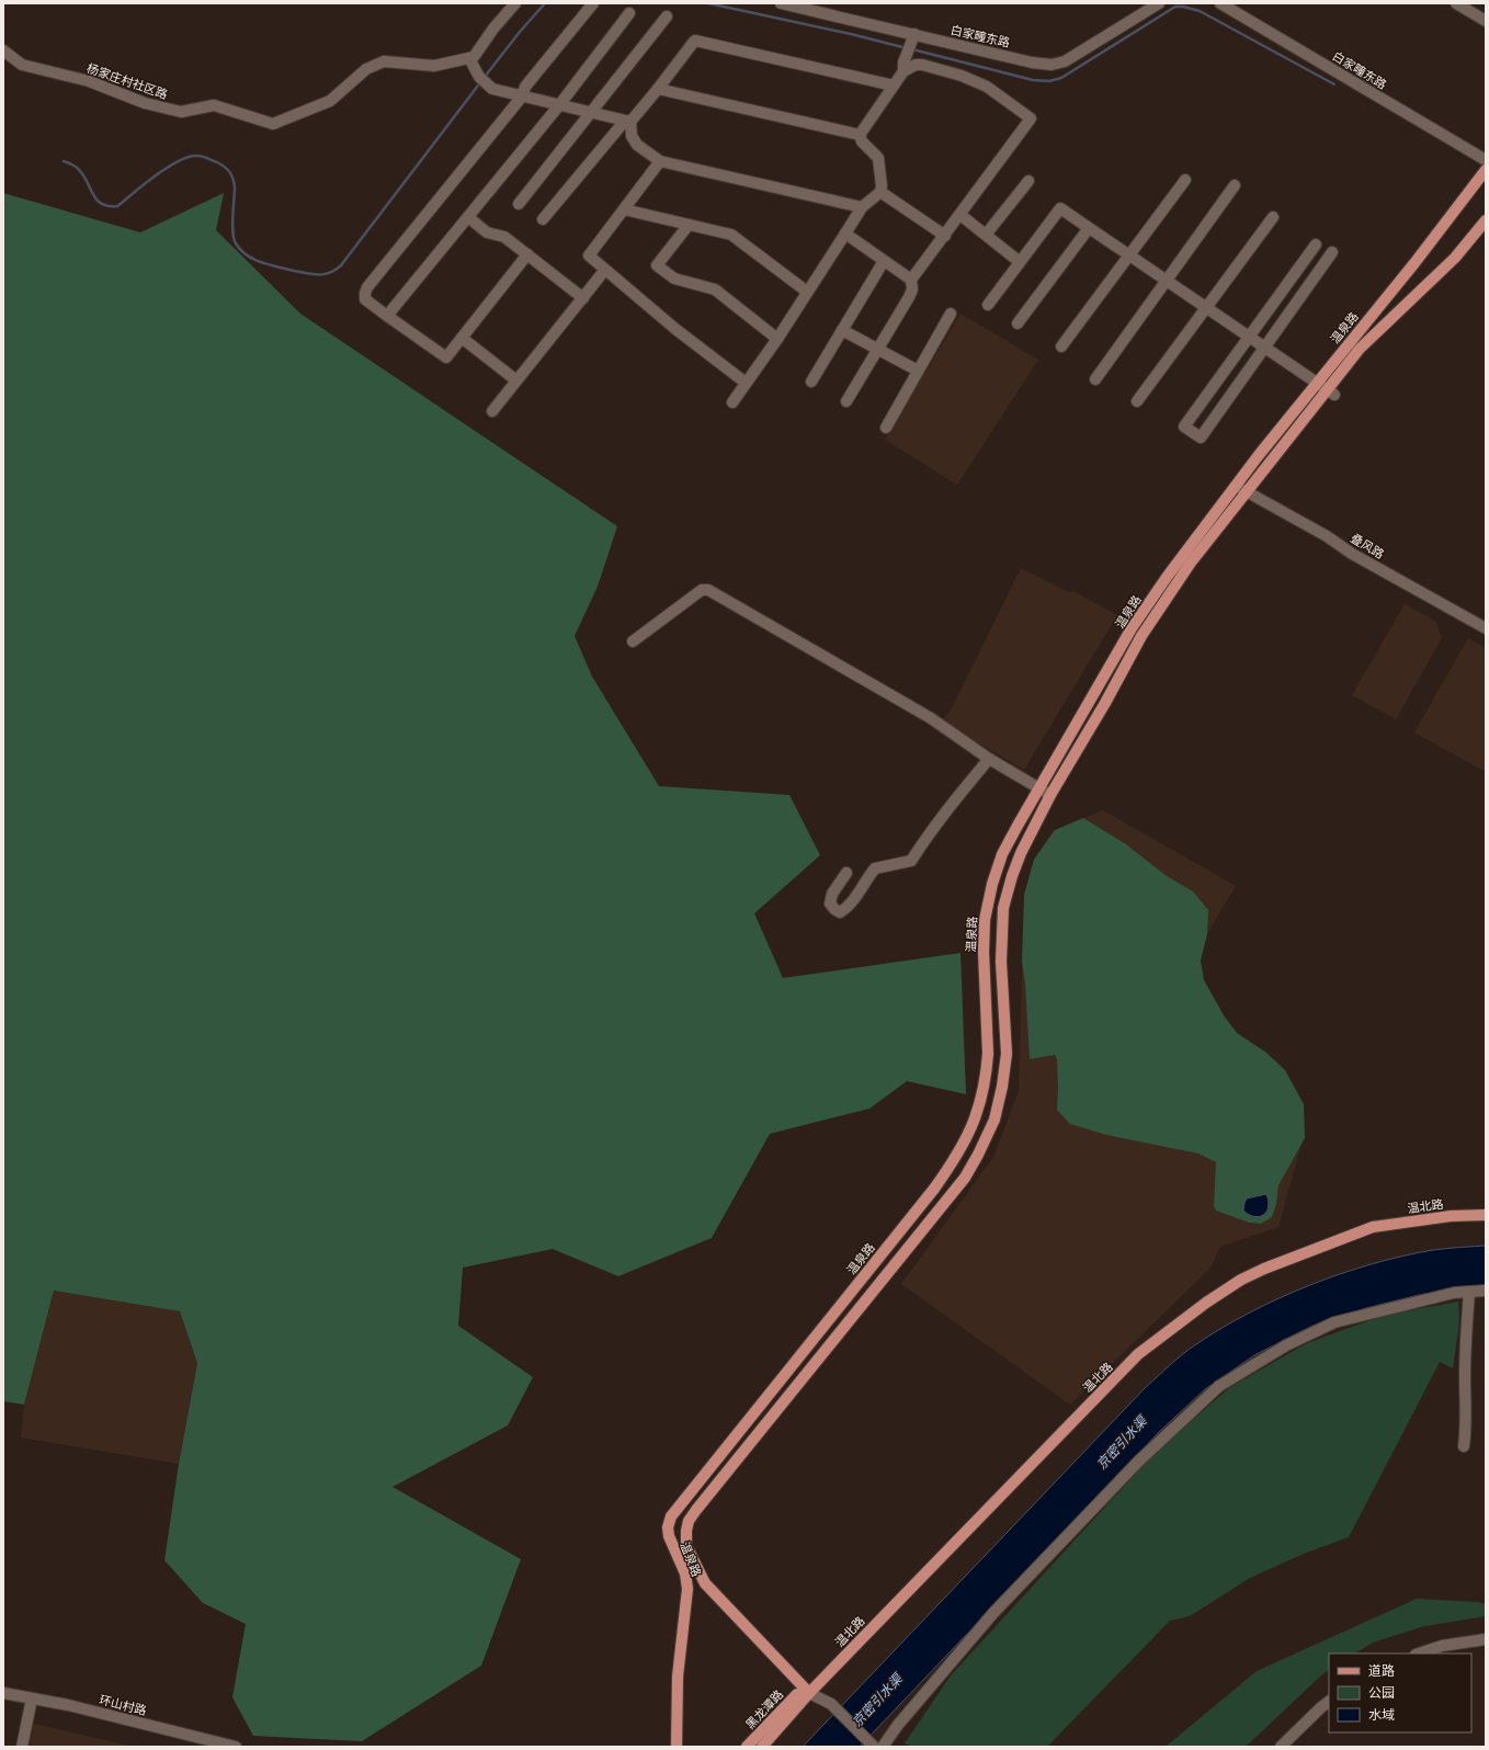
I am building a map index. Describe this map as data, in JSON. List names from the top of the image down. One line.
{"streets":{"main road":["温泉路","温北路","黑龙潭路"],"street":["白家疃东路","杨家庄村社区路","叠风路","环山村路"]},"crossings":[["温泉路","叠风路"],["温泉路","温北路"],["温泉路","黑龙潭路"],["温北路","黑龙潭路"]],"water":["京密引水渠"],"legend":["道路","公园","水域"]}
